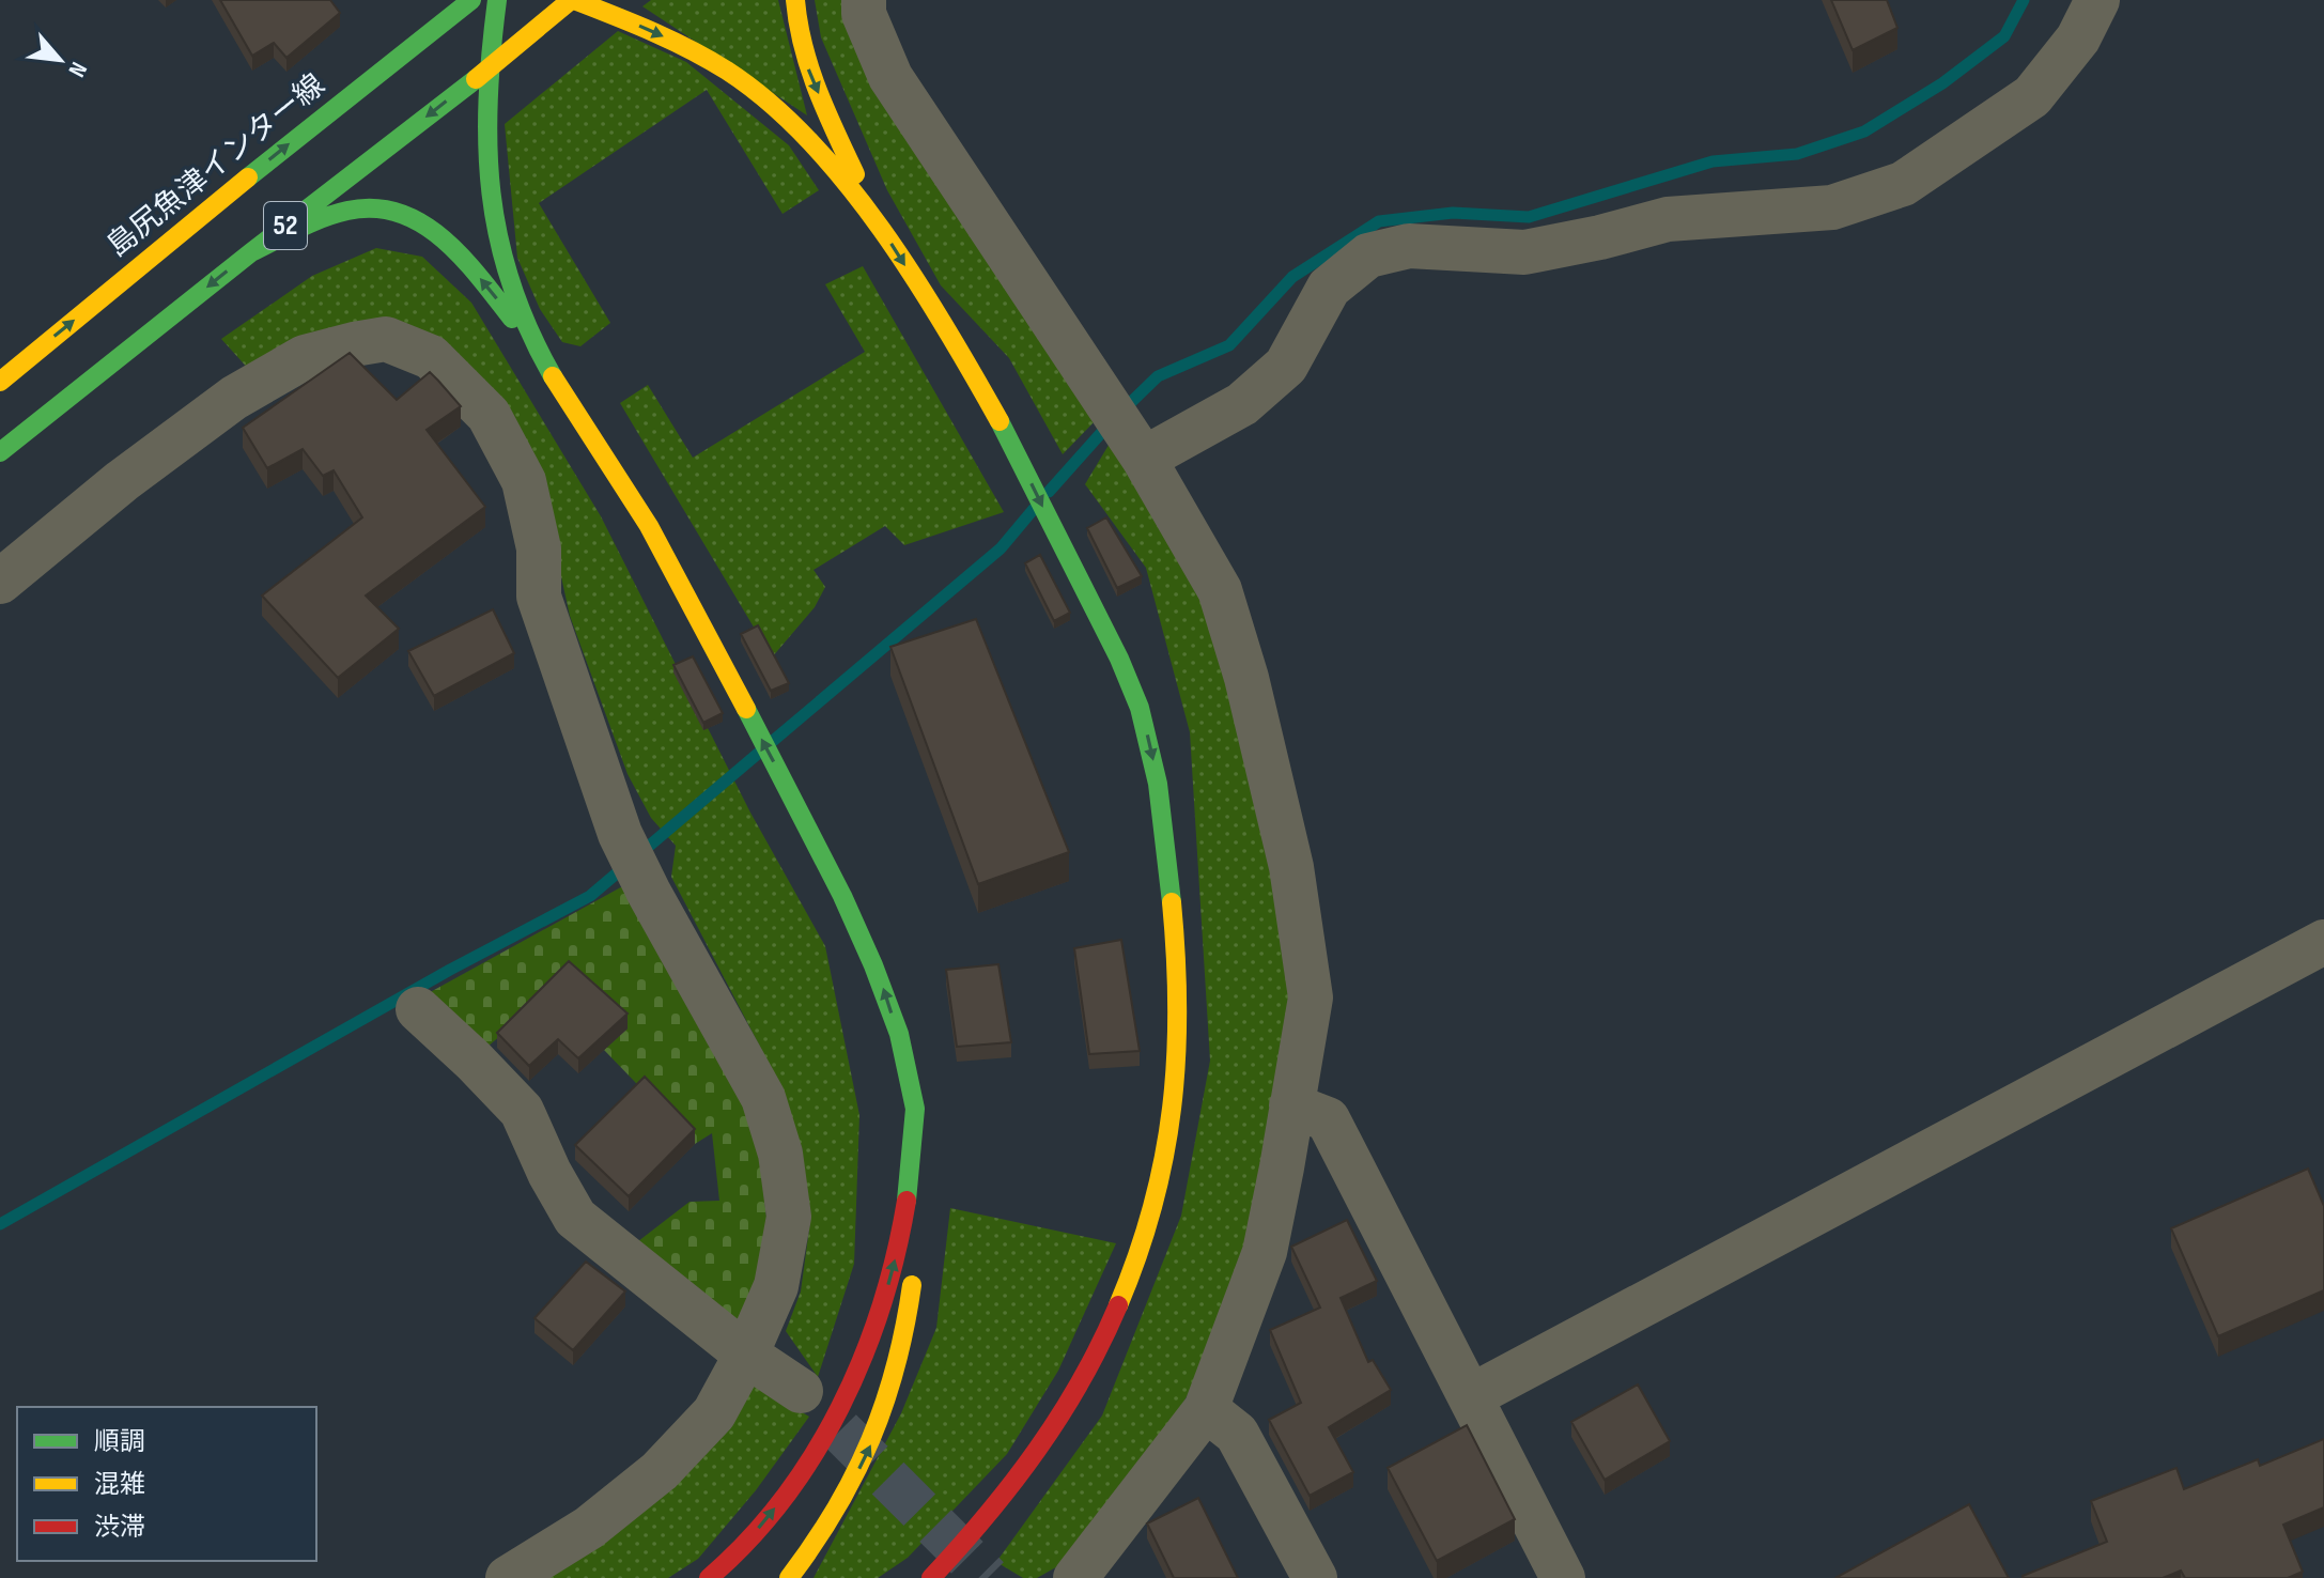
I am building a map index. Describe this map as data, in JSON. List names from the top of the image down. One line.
{"streets":{"main road":["島尻魚津インター線","52"]},"legend":["順調","混雑","渋滞"],"north":"bottom right"}
